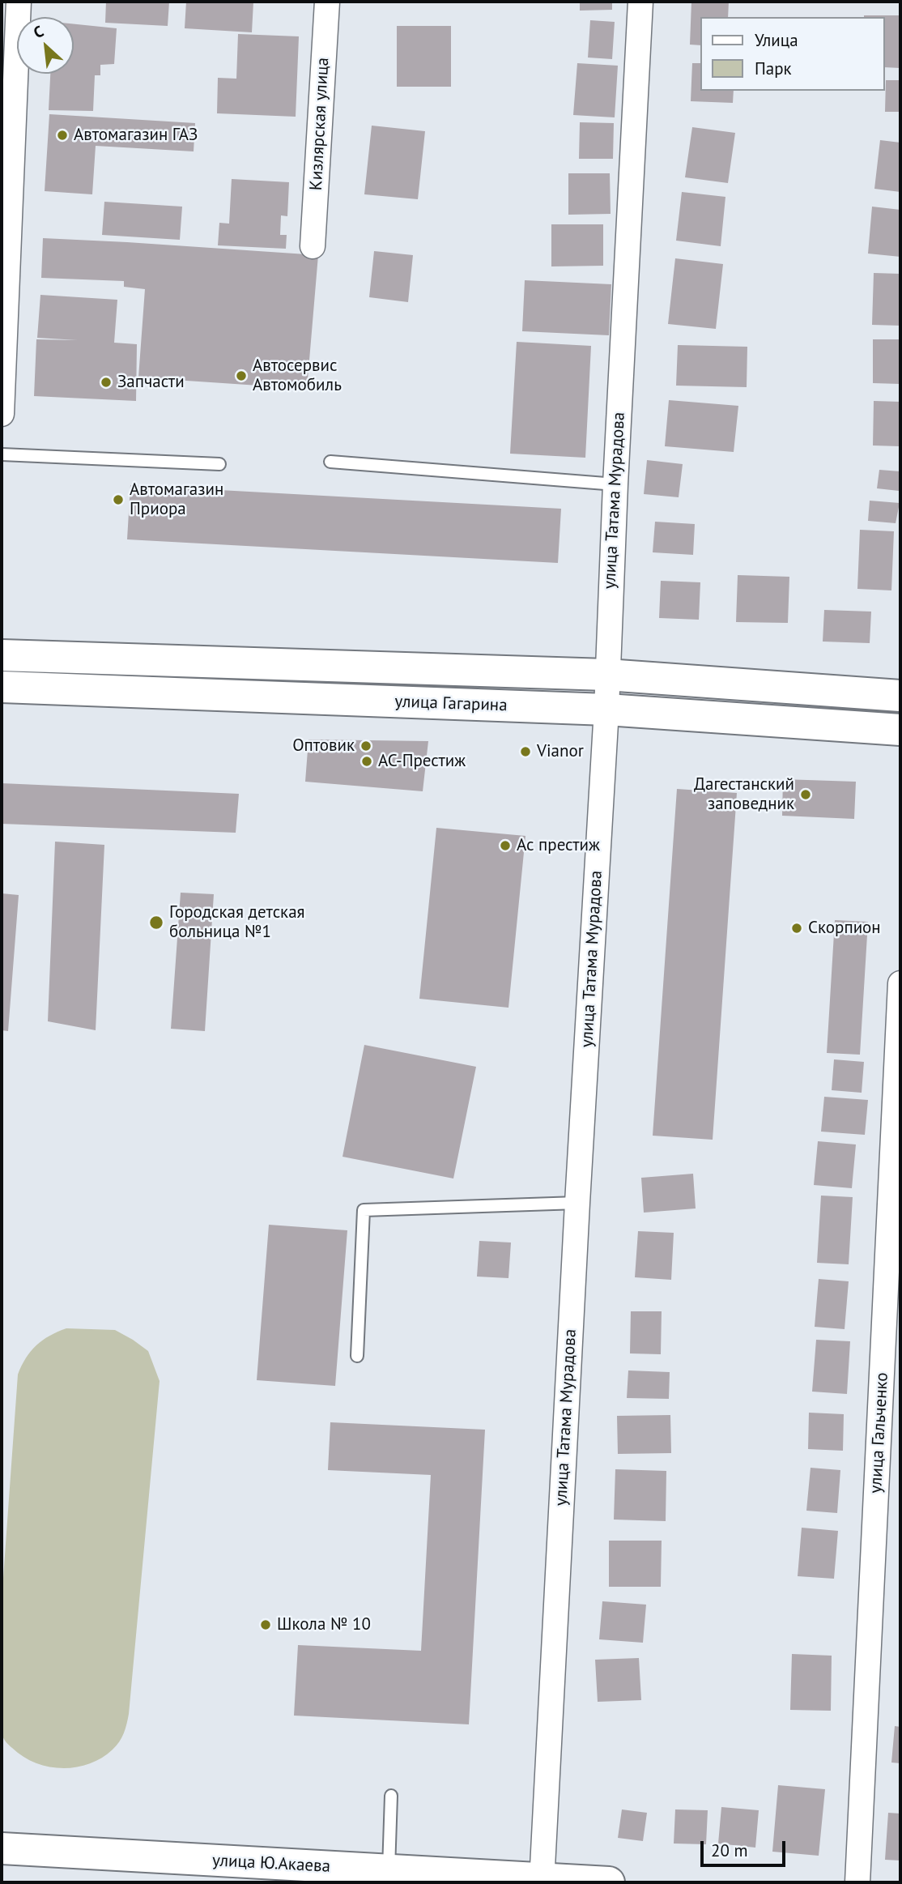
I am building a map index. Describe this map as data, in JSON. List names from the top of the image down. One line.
{"streets":{"main road":["улица Гагарина","улица Ю.Акаева"],"street":["Кизлярская улица","улица Татама Мурадова","улица Гальченко"]},"crossings":[["улица Татама Мурадова","улица Гагарина"],["улица Татама Мурадова","улица Ю.Акаева"]],"places":["Автомагазин ГАЗ","Автосервис Автомобиль","Запчасти","Автомагазин Приора","Оптовик","Vianor","АС-Престиж","Дагестанский заповедник","Ас престиж","Городская детская больница №1","Скорпион","Школа № 10"],"legend":["Улица","Парк"],"scale_bar":"20 m","north":"top left"}
